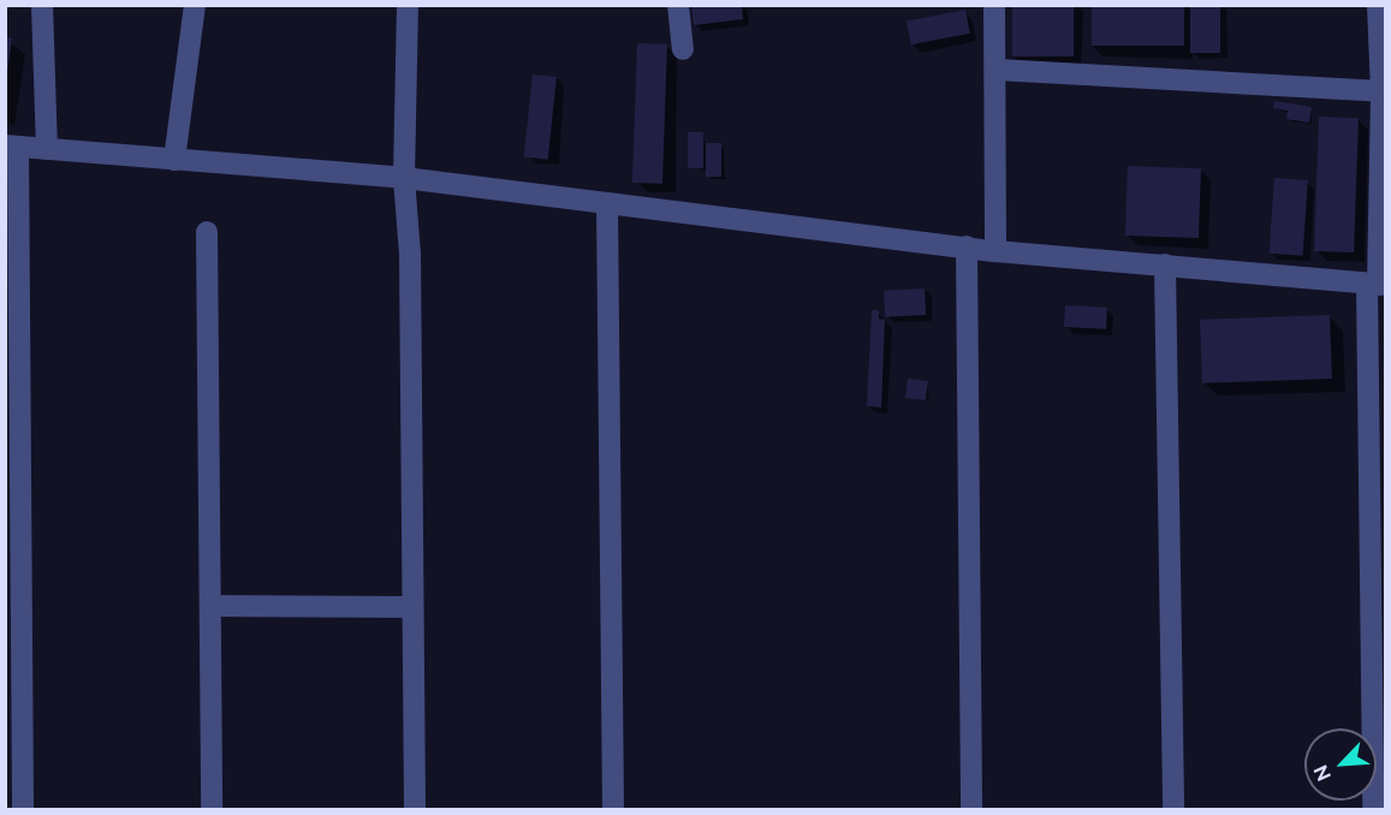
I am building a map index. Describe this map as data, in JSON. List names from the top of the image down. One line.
{"north":"bottom left"}
